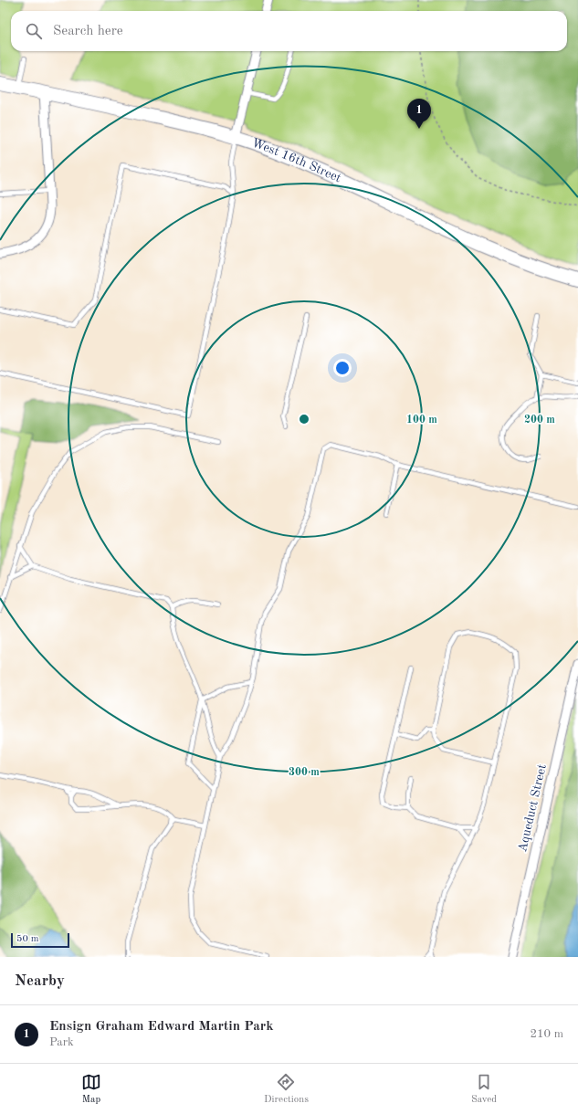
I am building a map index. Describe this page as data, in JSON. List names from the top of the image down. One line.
{"streets":{"main road":["West 16th Street"],"street":["Aqueduct Street"]},"scale_bar":"50 m","page":{"search":"Search here","pins":"1","scale":"50 m","heading":"Nearby","list":[{"mark":"1","name":"Ensign Graham Edward Martin Park","note":"Park","value":"210 m"}],"nav":["Map","Directions","Saved"]},"rings":["100 m","200 m","300 m"]}
